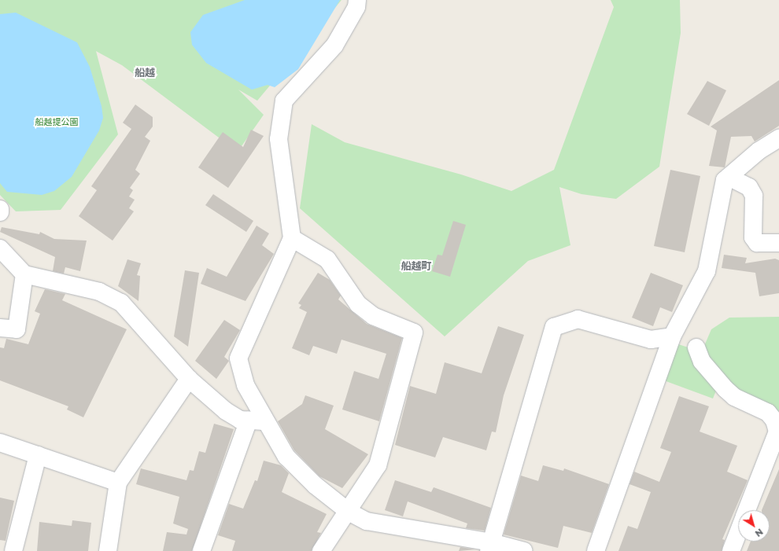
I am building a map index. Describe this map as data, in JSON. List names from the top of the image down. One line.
{"districts":["船越","船越町"],"parks":["船越提公園"],"north":"bottom right"}
